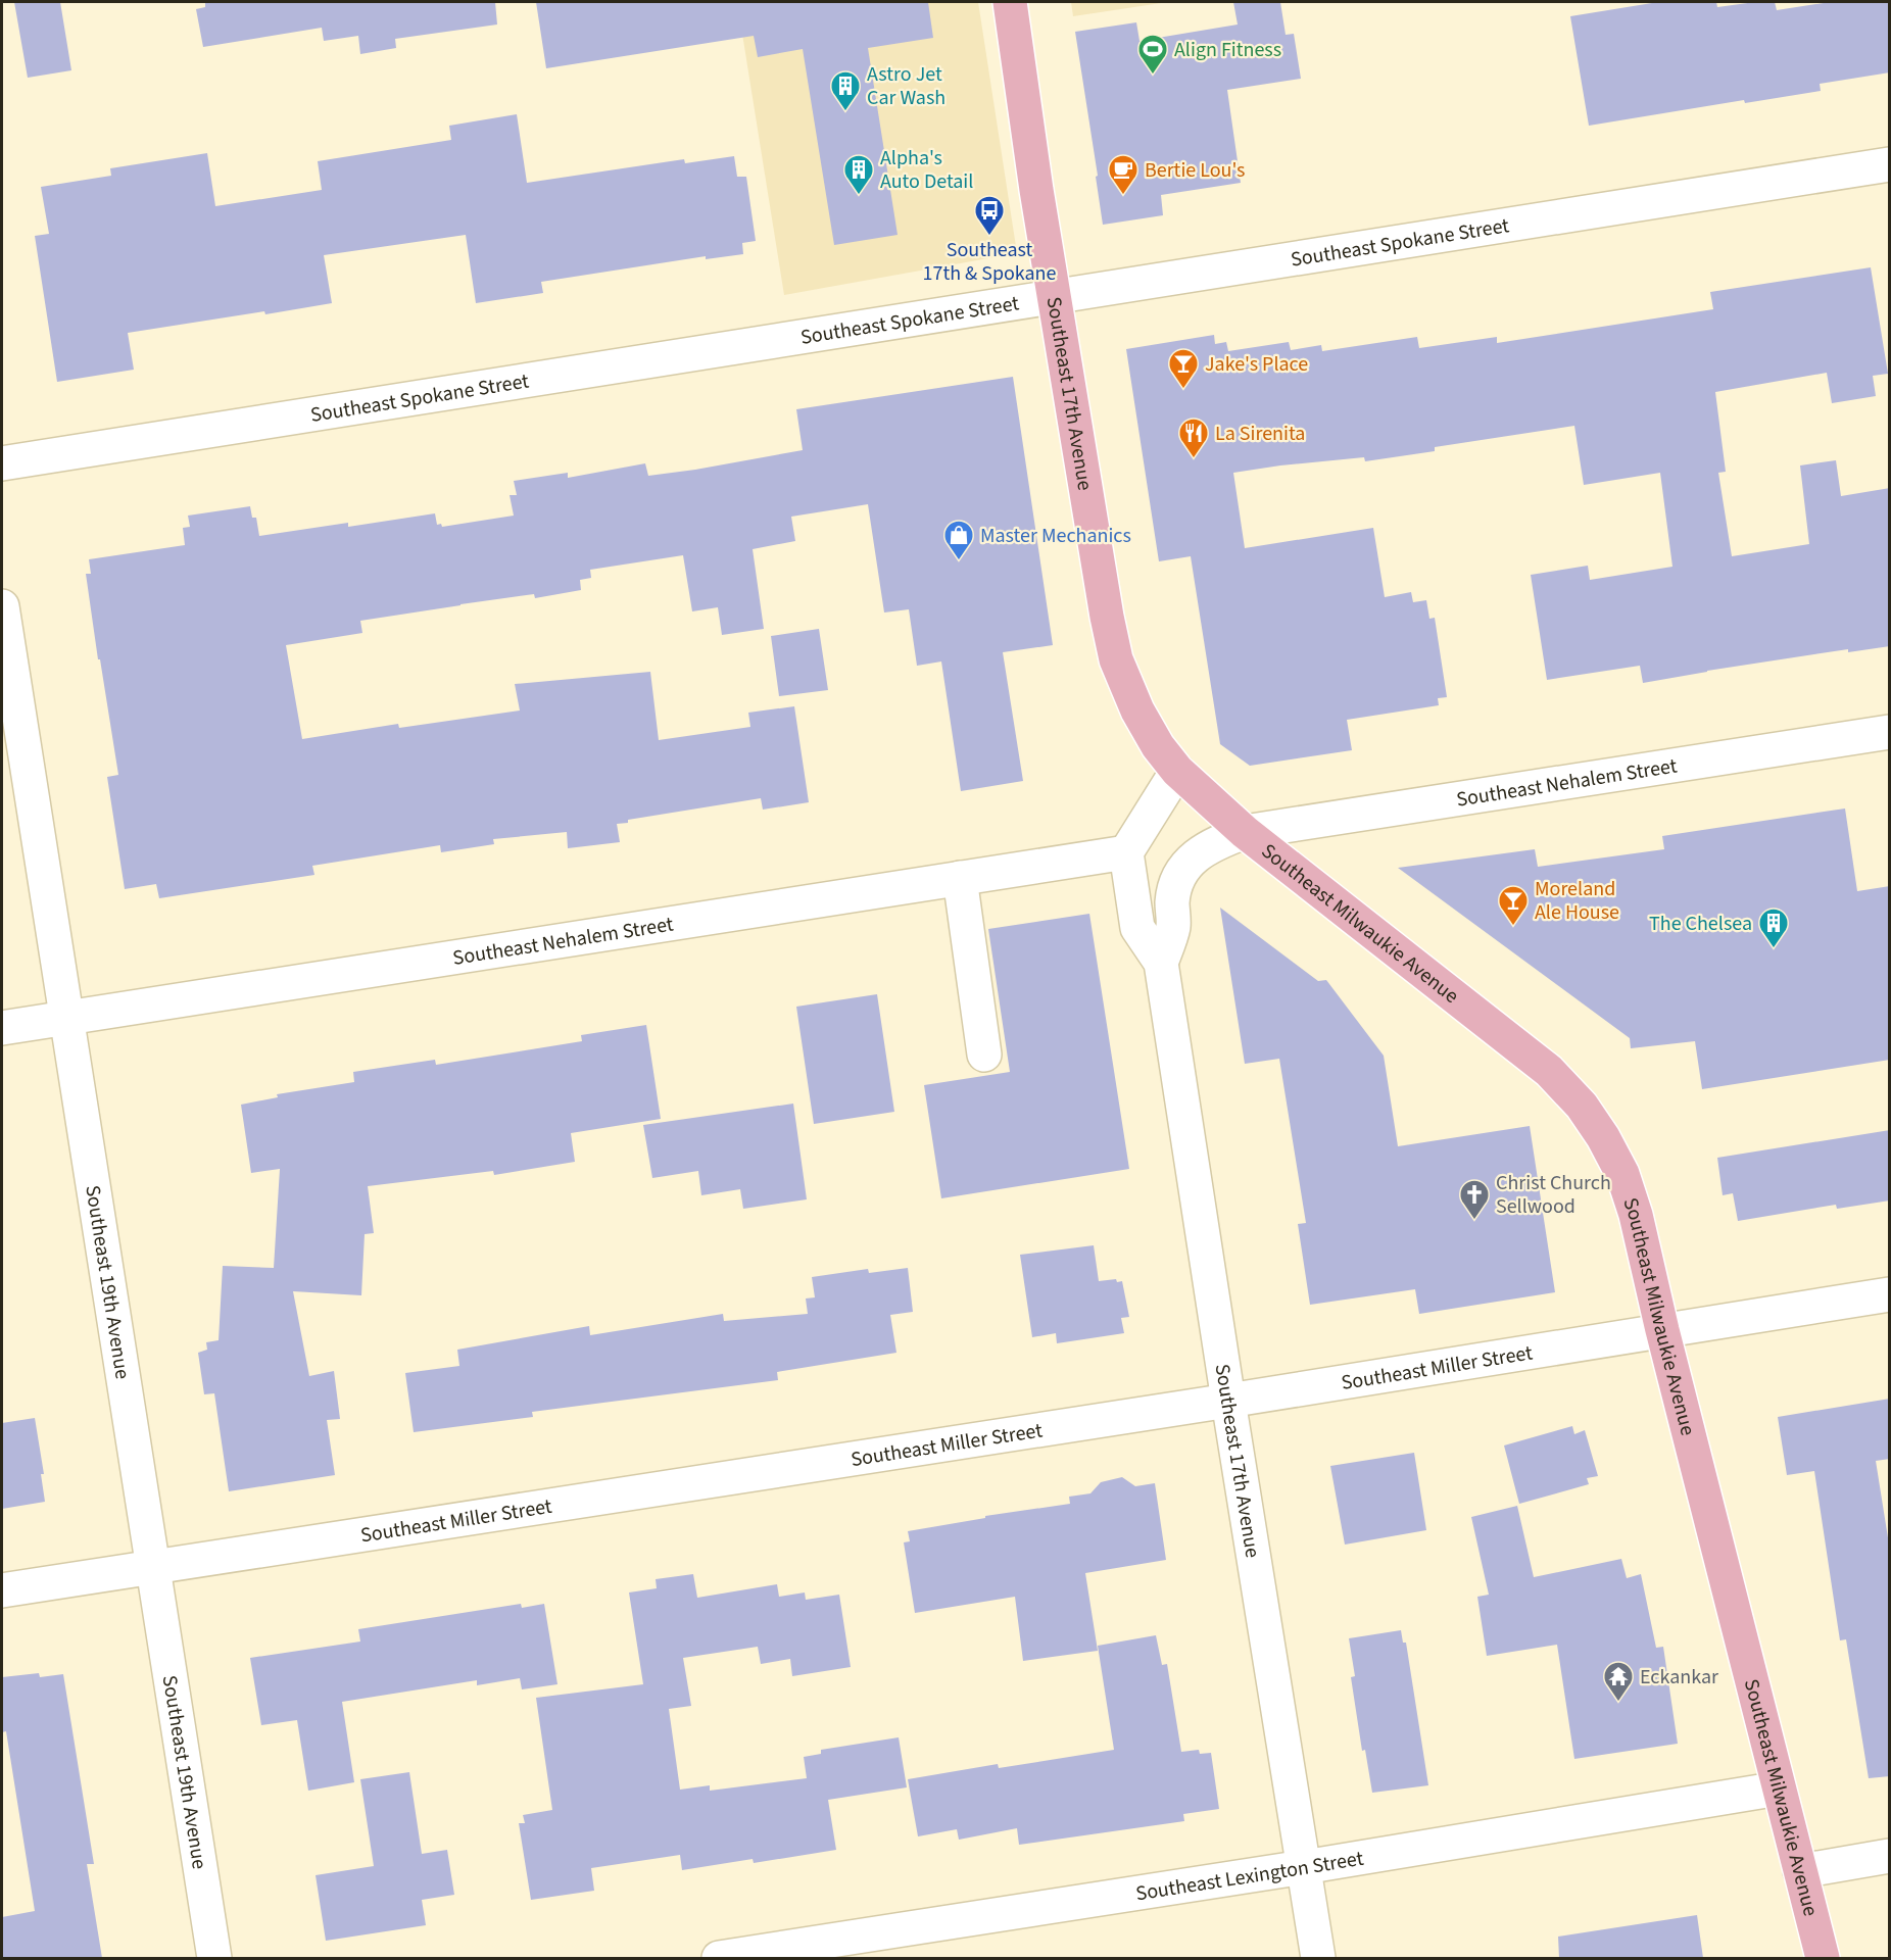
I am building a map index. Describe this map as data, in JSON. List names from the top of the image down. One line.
{"streets":{"main road":["Southeast 17th Avenue","Southeast Milwaukie Avenue"],"street":["Southeast Spokane Street","Southeast Nehalem Street","Southeast 19th Avenue","Southeast Miller Street","Southeast Lexington Street"]},"crossings":[["Southeast Spokane Street","Southeast 17th Avenue"],["Southeast 17th Avenue","Southeast Nehalem Street"],["Southeast 17th Avenue","Southeast Milwaukie Avenue"],["Southeast 17th Avenue","Southeast Miller Street"],["Southeast 17th Avenue","Southeast Lexington Street"],["Southeast Nehalem Street","Southeast Milwaukie Avenue"],["Southeast Nehalem Street","Southeast 19th Avenue"],["Southeast Milwaukie Avenue","Southeast Miller Street"],["Southeast Milwaukie Avenue","Southeast Lexington Street"],["Southeast 19th Avenue","Southeast Miller Street"]],"places":{"sports":["Align Fitness"],"building":["Astro Jet Car Wash","Alpha's Auto Detail","The Chelsea"],"cafe":["Bertie Lou's"],"bus stop":["Southeast 17th & Spokane"],"bar":["Jake's Place","Moreland Ale House"],"restaurant":["La Sirenita"],"shop":["Master Mechanics"],"church":["Christ Church Sellwood"],"temple":["Eckankar"]}}
